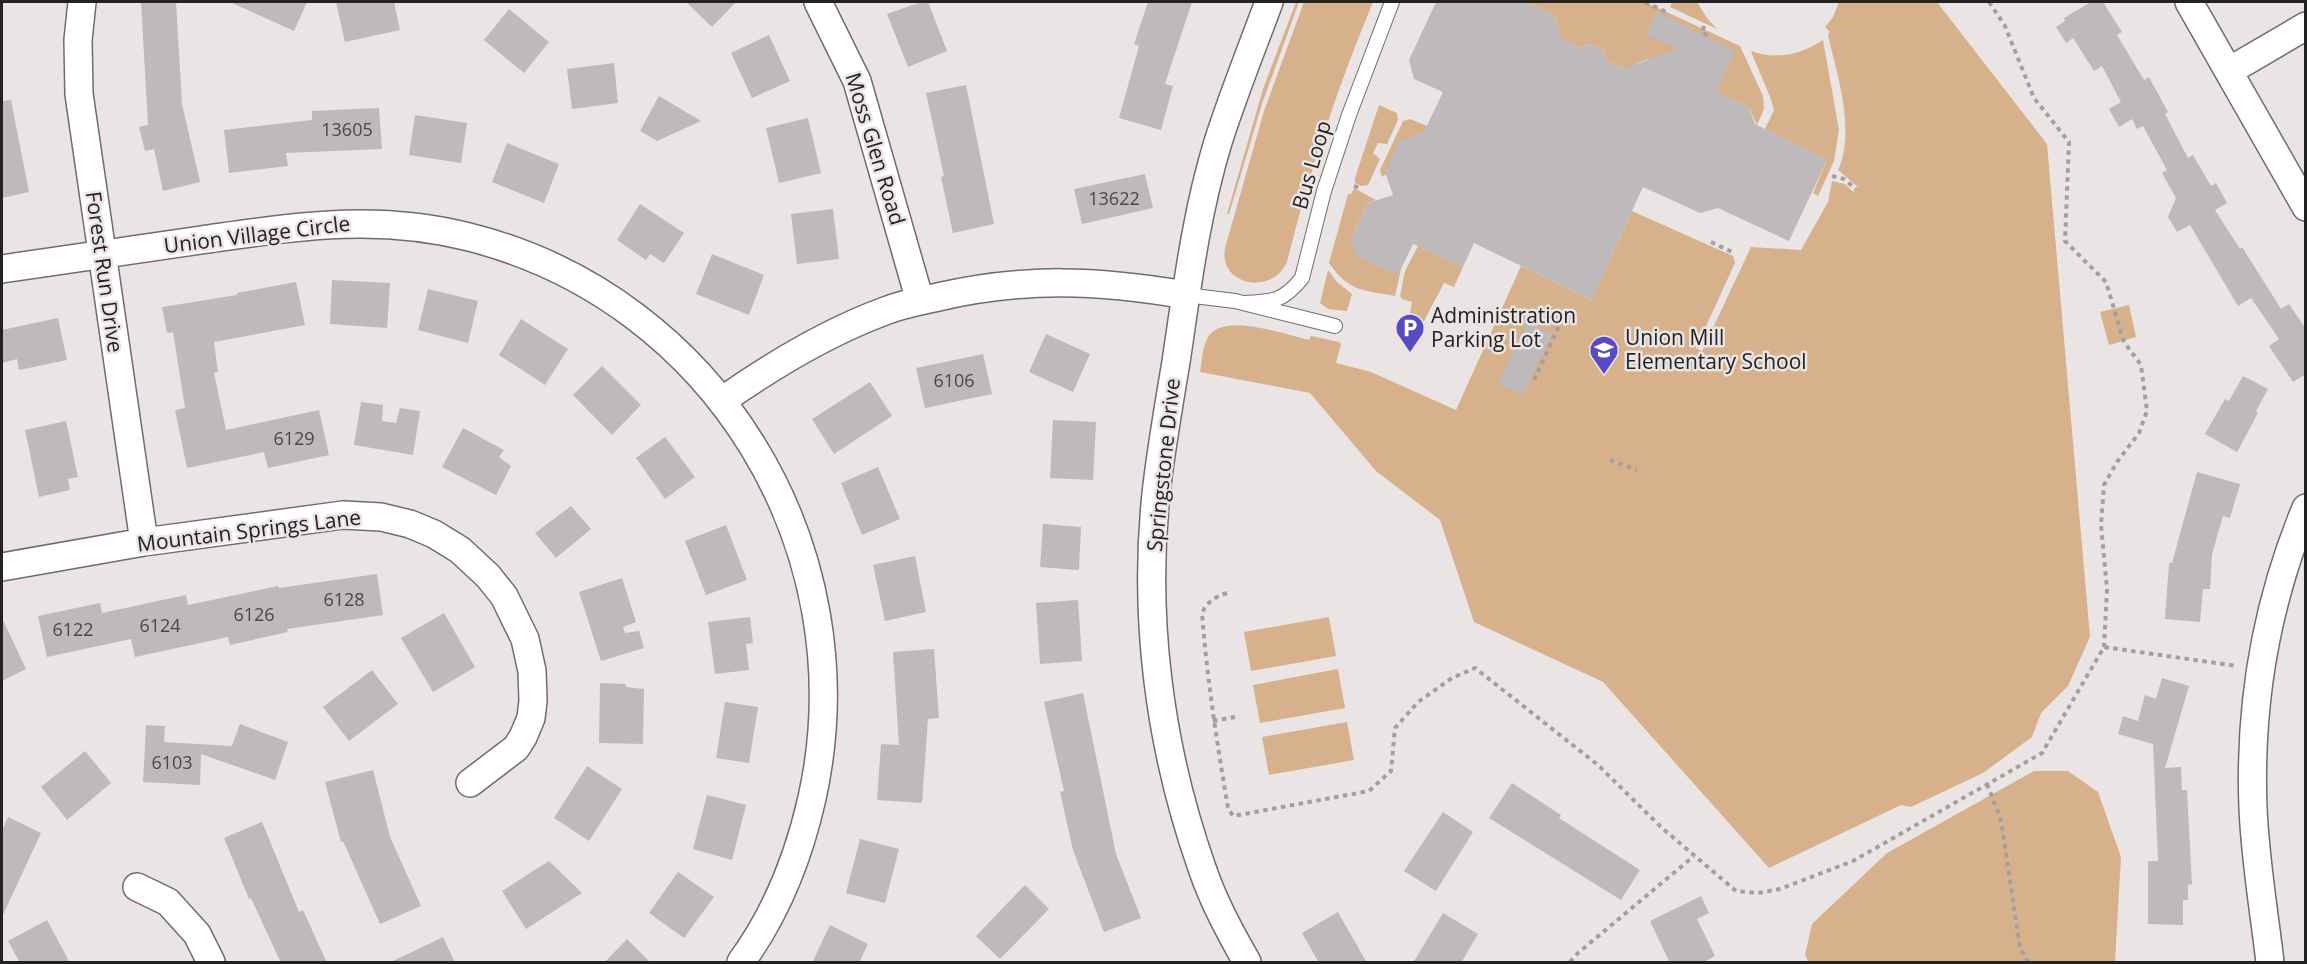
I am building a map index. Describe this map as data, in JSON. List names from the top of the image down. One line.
{"streets":{"street":["Moss Glen Road","Union Village Circle","Forest Run Drive","Springstone Drive","Mountain Springs Lane"],"lane":["Bus Loop"]},"crossings":[["Union Village Circle","Forest Run Drive"],["Forest Run Drive","Mountain Springs Lane"]],"places":{"parking":["Administration Parking Lot"],"school or university":["Union Mill Elementary School"]},"house_numbers":["13605","13622","6106","6129","6128","6126","6124","6122","6103"]}
